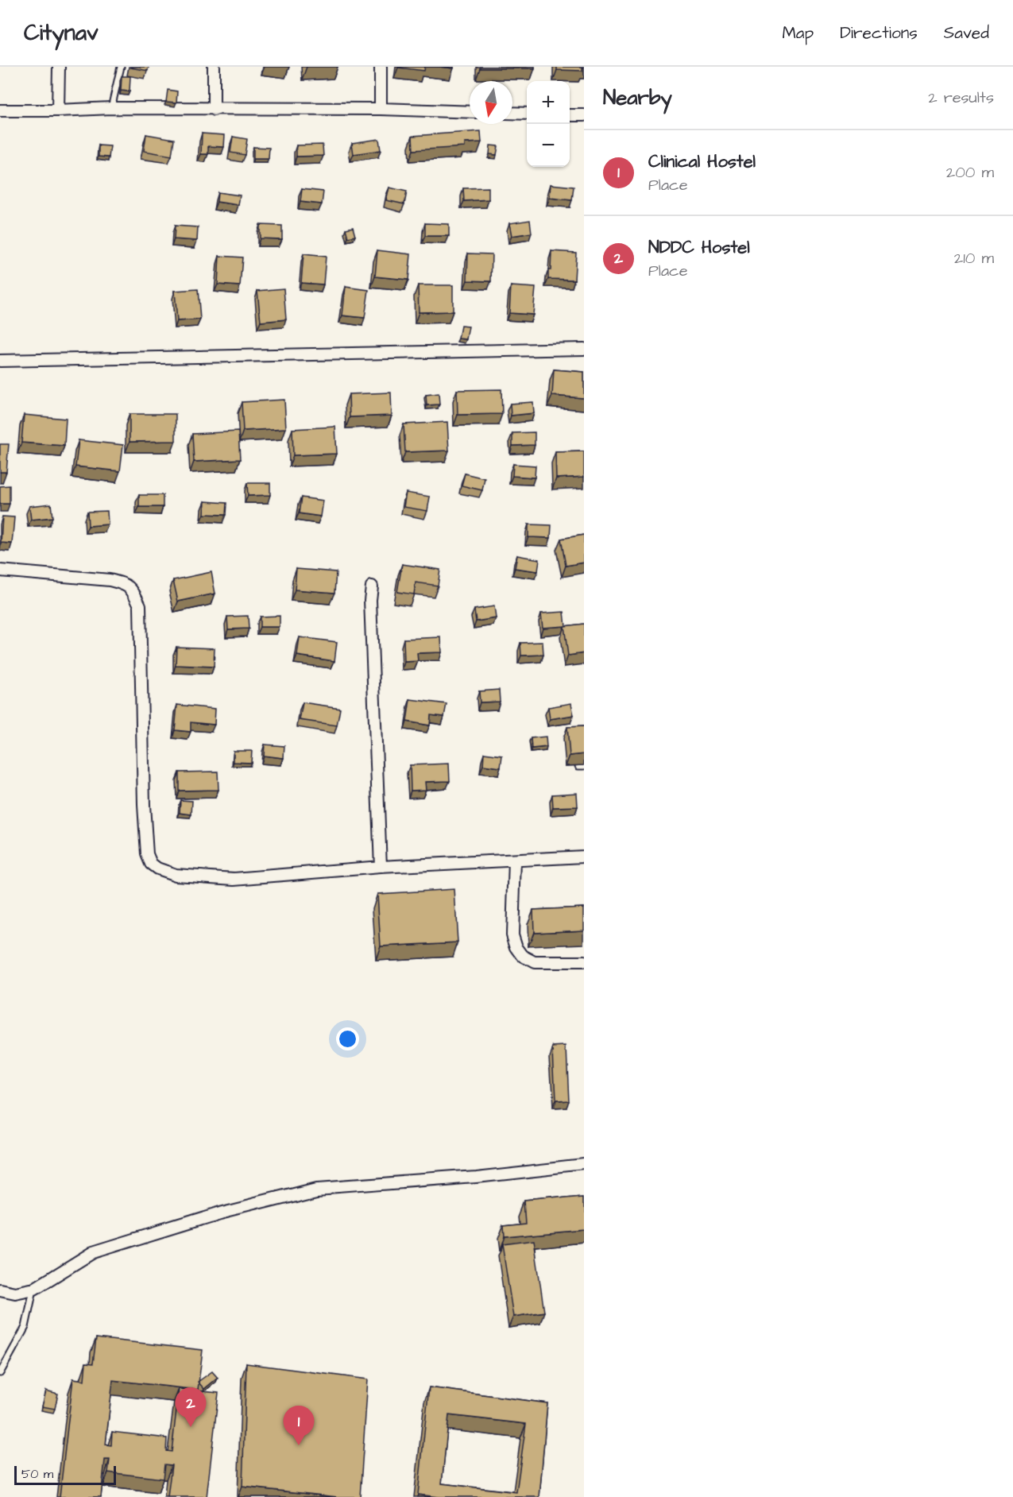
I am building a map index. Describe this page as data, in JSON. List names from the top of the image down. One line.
{"scale_bar":"50 m","north":"bottom","page":{"header":"Citynav","nav":["Map","Directions","Saved"],"heading":["Nearby","2 results"],"map_buttons":["+","−"],"list":[{"mark":"1","name":"Clinical Hostel","note":"Place","value":"200 m"},{"mark":"2","name":"NDDC Hostel","note":"Place","value":"210 m"}],"pins":["2","1"],"scale":"50 m"}}
